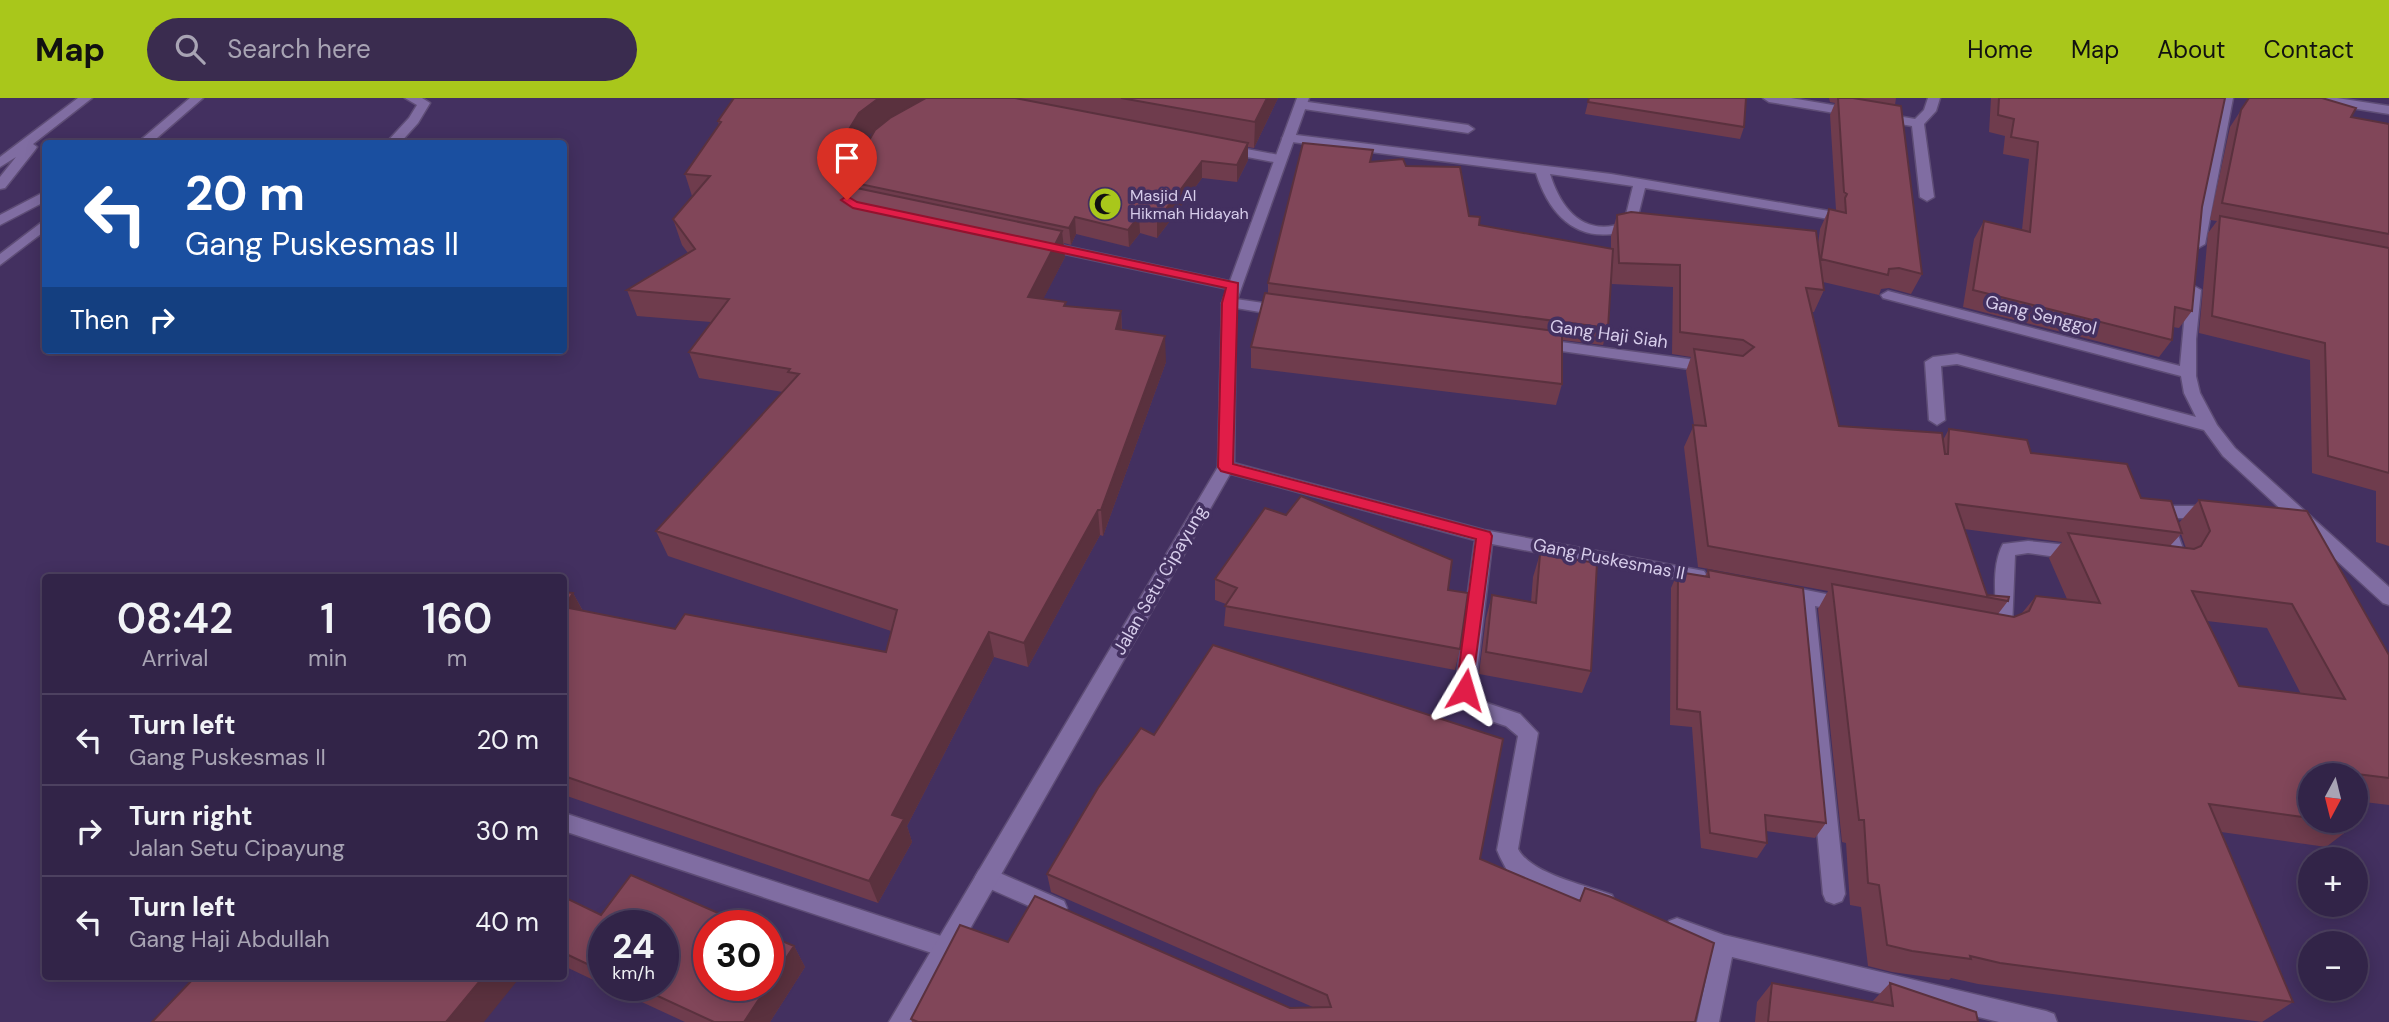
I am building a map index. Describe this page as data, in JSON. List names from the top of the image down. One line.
{"streets":{"street":["Gang Senggol","Gang Haji Siah","Gang Puskesmas II","Jalan Setu Cipayung"]},"crossings":[["Gang Puskesmas II","Jalan Setu Cipayung"]],"places":{"mosque":["Masjid Al Hikmah Hidayah"]},"north":"bottom","page":{"header":"Map","search":"Search here","nav":["Home","Map","About","Contact"],"turn":["20 m","Gang Puskesmas II"],"then":"Then","eta":["08:42","Arrival","1","min","160","m"],"list":[{"name":"Turn left","note":"Gang Puskesmas II","value":"20 m"},{"name":"Turn right","note":"Jalan Setu Cipayung","value":"30 m"},{"name":"Turn left","note":"Gang Haji Abdullah","value":"40 m"}],"map_buttons":["+","−"],"speed":"24 km/h","limit":"30"}}
